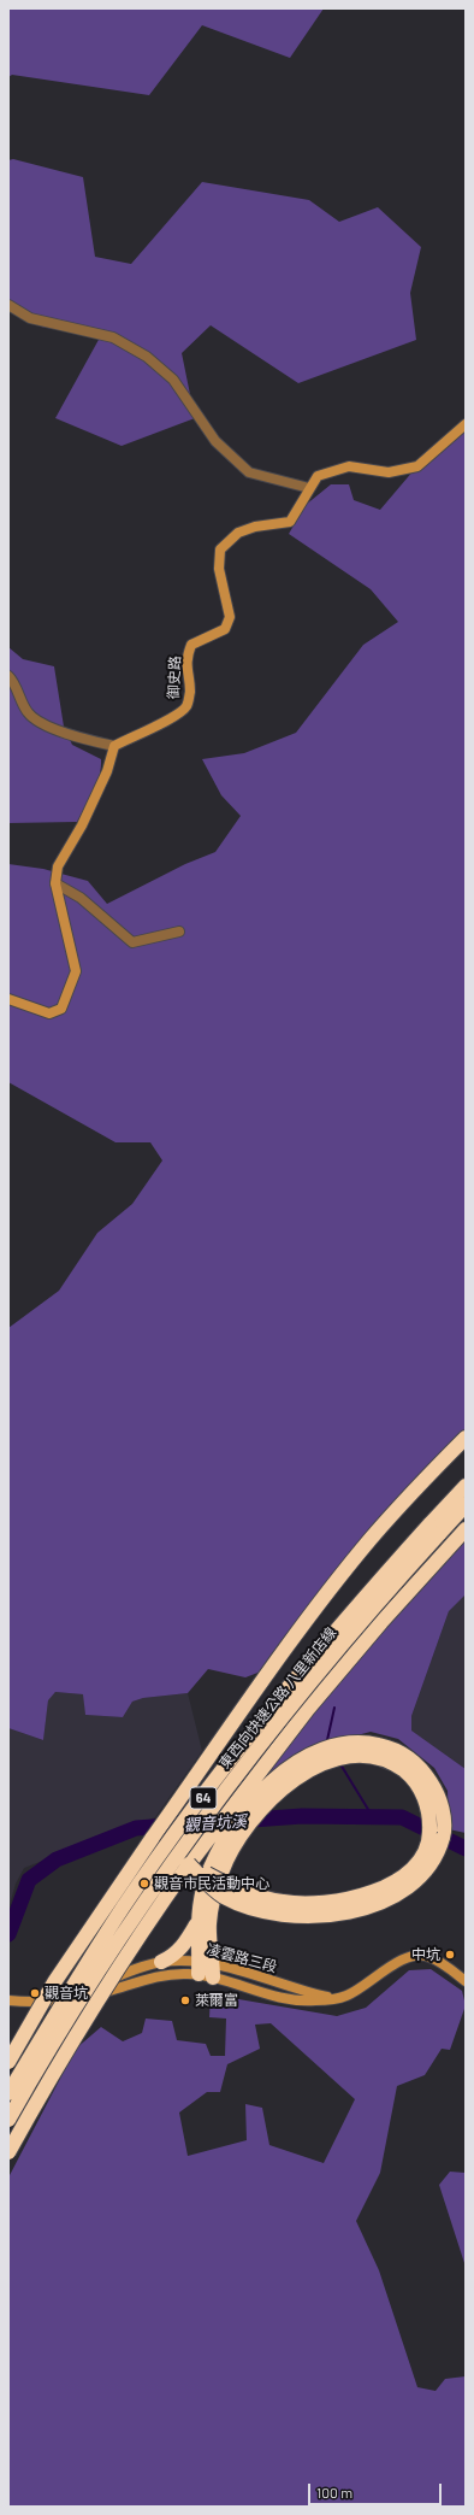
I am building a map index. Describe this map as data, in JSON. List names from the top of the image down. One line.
{"streets":{"highway":["東西向快速公路 八里新店線","64"],"street":["御史路","凌雲路三段"]},"water":["觀音坑溪"],"places":["觀音市民活動中心","中坑","觀音坑","萊爾富"],"scale_bar":"100 m"}
